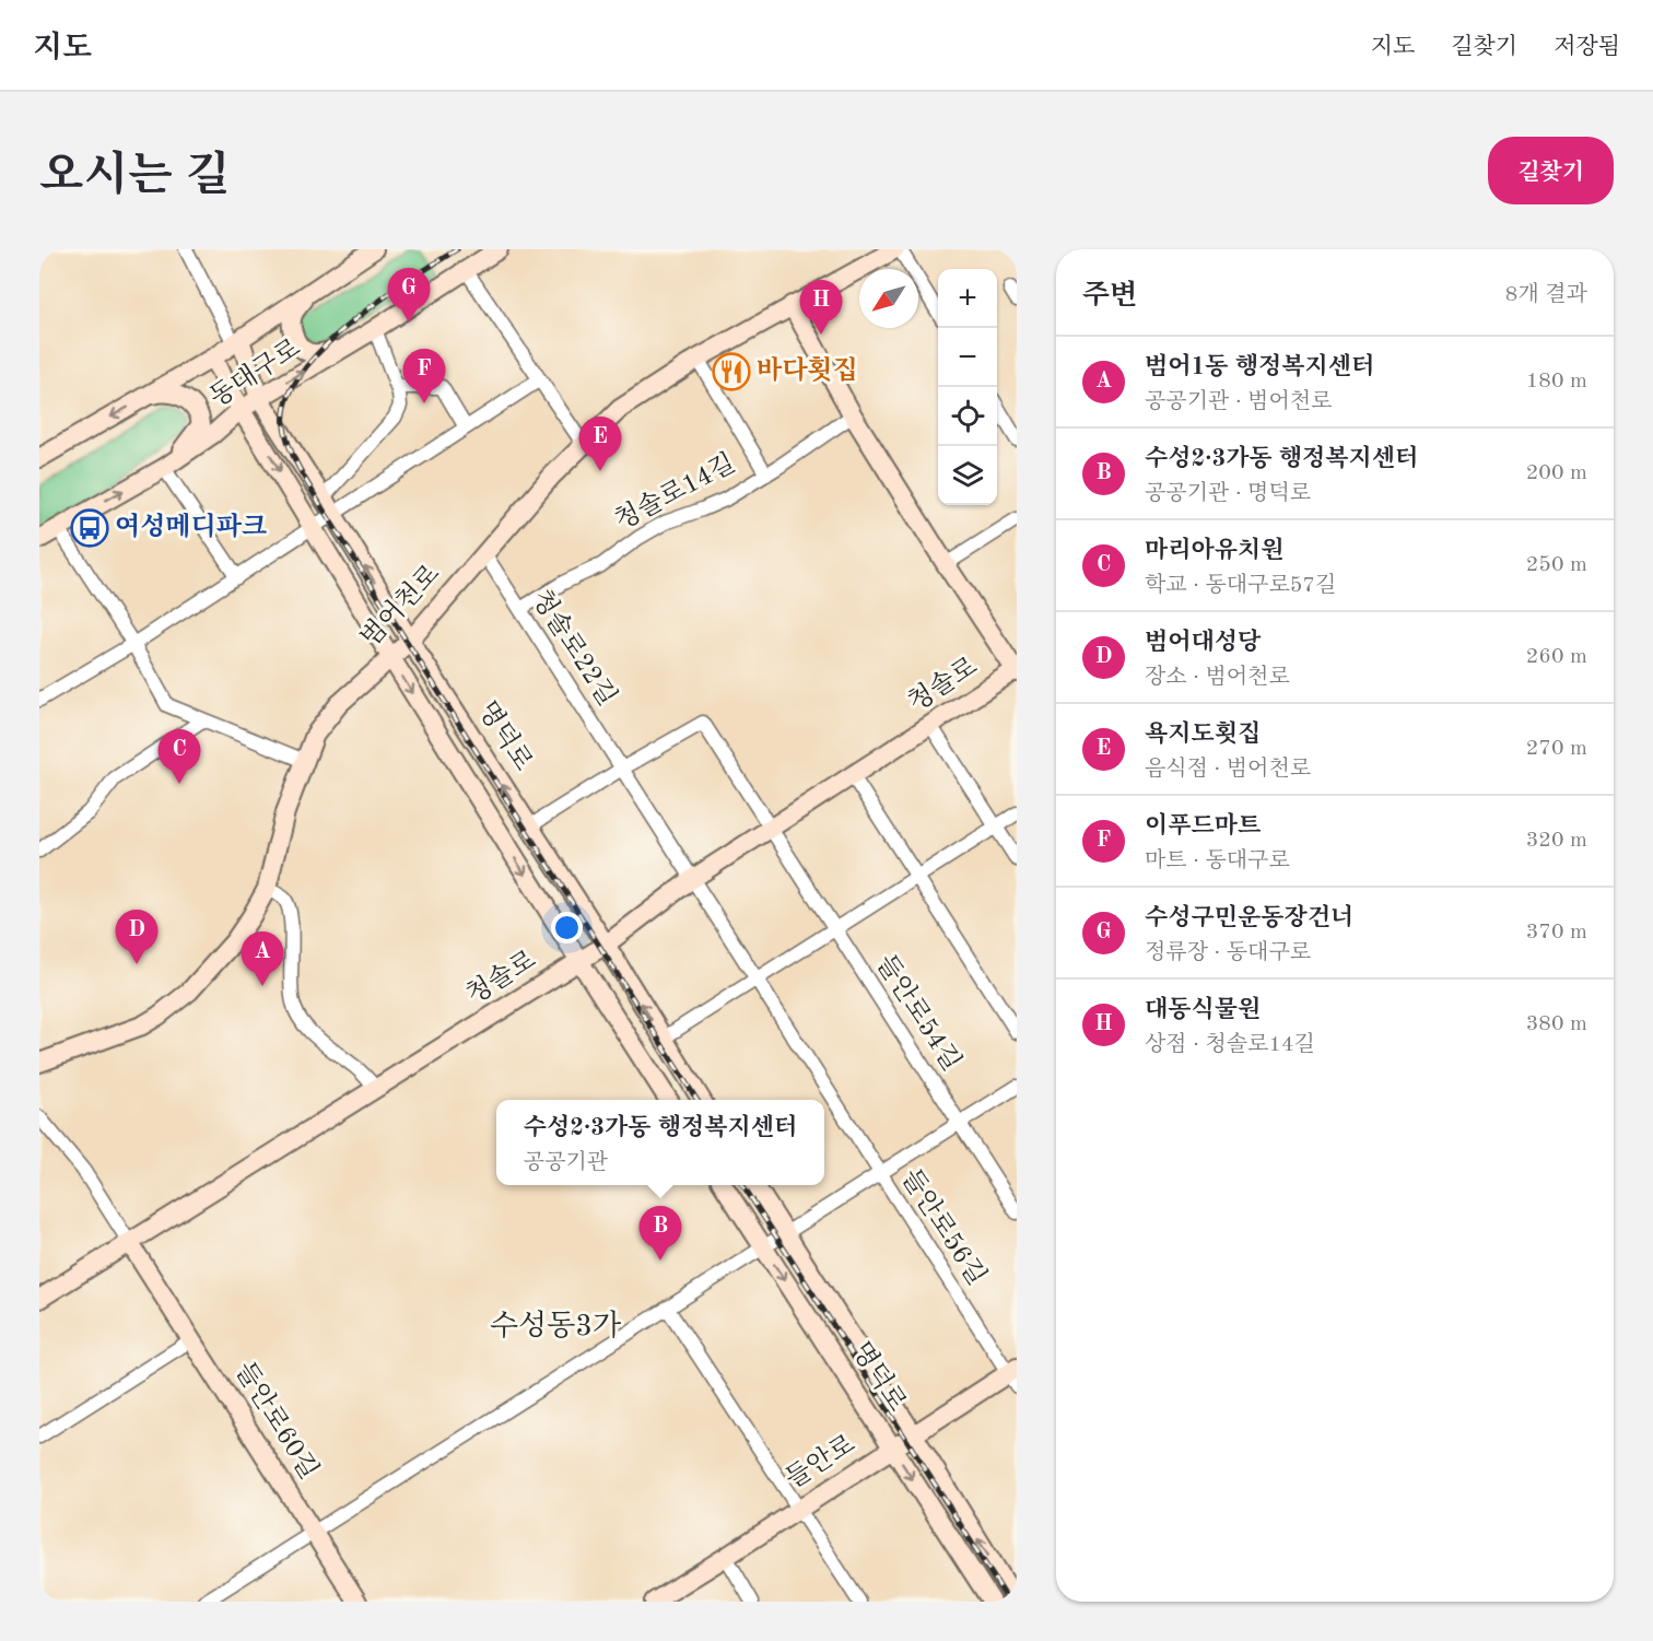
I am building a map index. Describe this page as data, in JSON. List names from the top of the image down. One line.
{"streets":{"main road":["동대구로","범어천로","청솔로","명덕로","들안로60길","들안로"],"street":["청솔로14길","청솔로22길","들안로54길","들안로56길"]},"crossings":[["동대구로","명덕로"],["청솔로14길","청솔로22길"],["범어천로","청솔로22길"],["범어천로","명덕로"],["청솔로22길","청솔로"],["청솔로22길","들안로54길"],["청솔로22길","들안로56길"],["청솔로","명덕로"],["청솔로","들안로54길"],["청솔로","들안로56길"],["청솔로","들안로60길"],["명덕로","들안로56길"],["명덕로","들안로"],["들안로56길","들안로60길"],["들안로56길","들안로"]],"districts":["수성동3가"],"places":{"restaurant":["바다횟집"],"bus stop":["여성메디파크"]},"north":"bottom left","page":{"header":"지도","nav":["지도","길찾기","저장됨"],"title":"오시는 길","buttons":"길찾기","heading":["주변","8개 결과"],"pins":["G","H","F","E","C","D","A","B"],"map_buttons":["+","−"],"list":[{"mark":"A","name":"범어1동 행정복지센터","note":"공공기관 · 범어천로","value":"180 m"},{"mark":"B","name":"수성2·3가동 행정복지센터","note":"공공기관 · 명덕로","value":"200 m"},{"mark":"C","name":"마리아유치원","note":"학교 · 동대구로57길","value":"250 m"},{"mark":"D","name":"범어대성당","note":"장소 · 범어천로","value":"260 m"},{"mark":"E","name":"욕지도횟집","note":"음식점 · 범어천로","value":"270 m"},{"mark":"F","name":"이푸드마트","note":"마트 · 동대구로","value":"320 m"},{"mark":"G","name":"수성구민운동장건너","note":"정류장 · 동대구로","value":"370 m"},{"mark":"H","name":"대동식물원","note":"상점 · 청솔로14길","value":"380 m"}],"popup":["수성2·3가동 행정복지센터","공공기관"]}}
